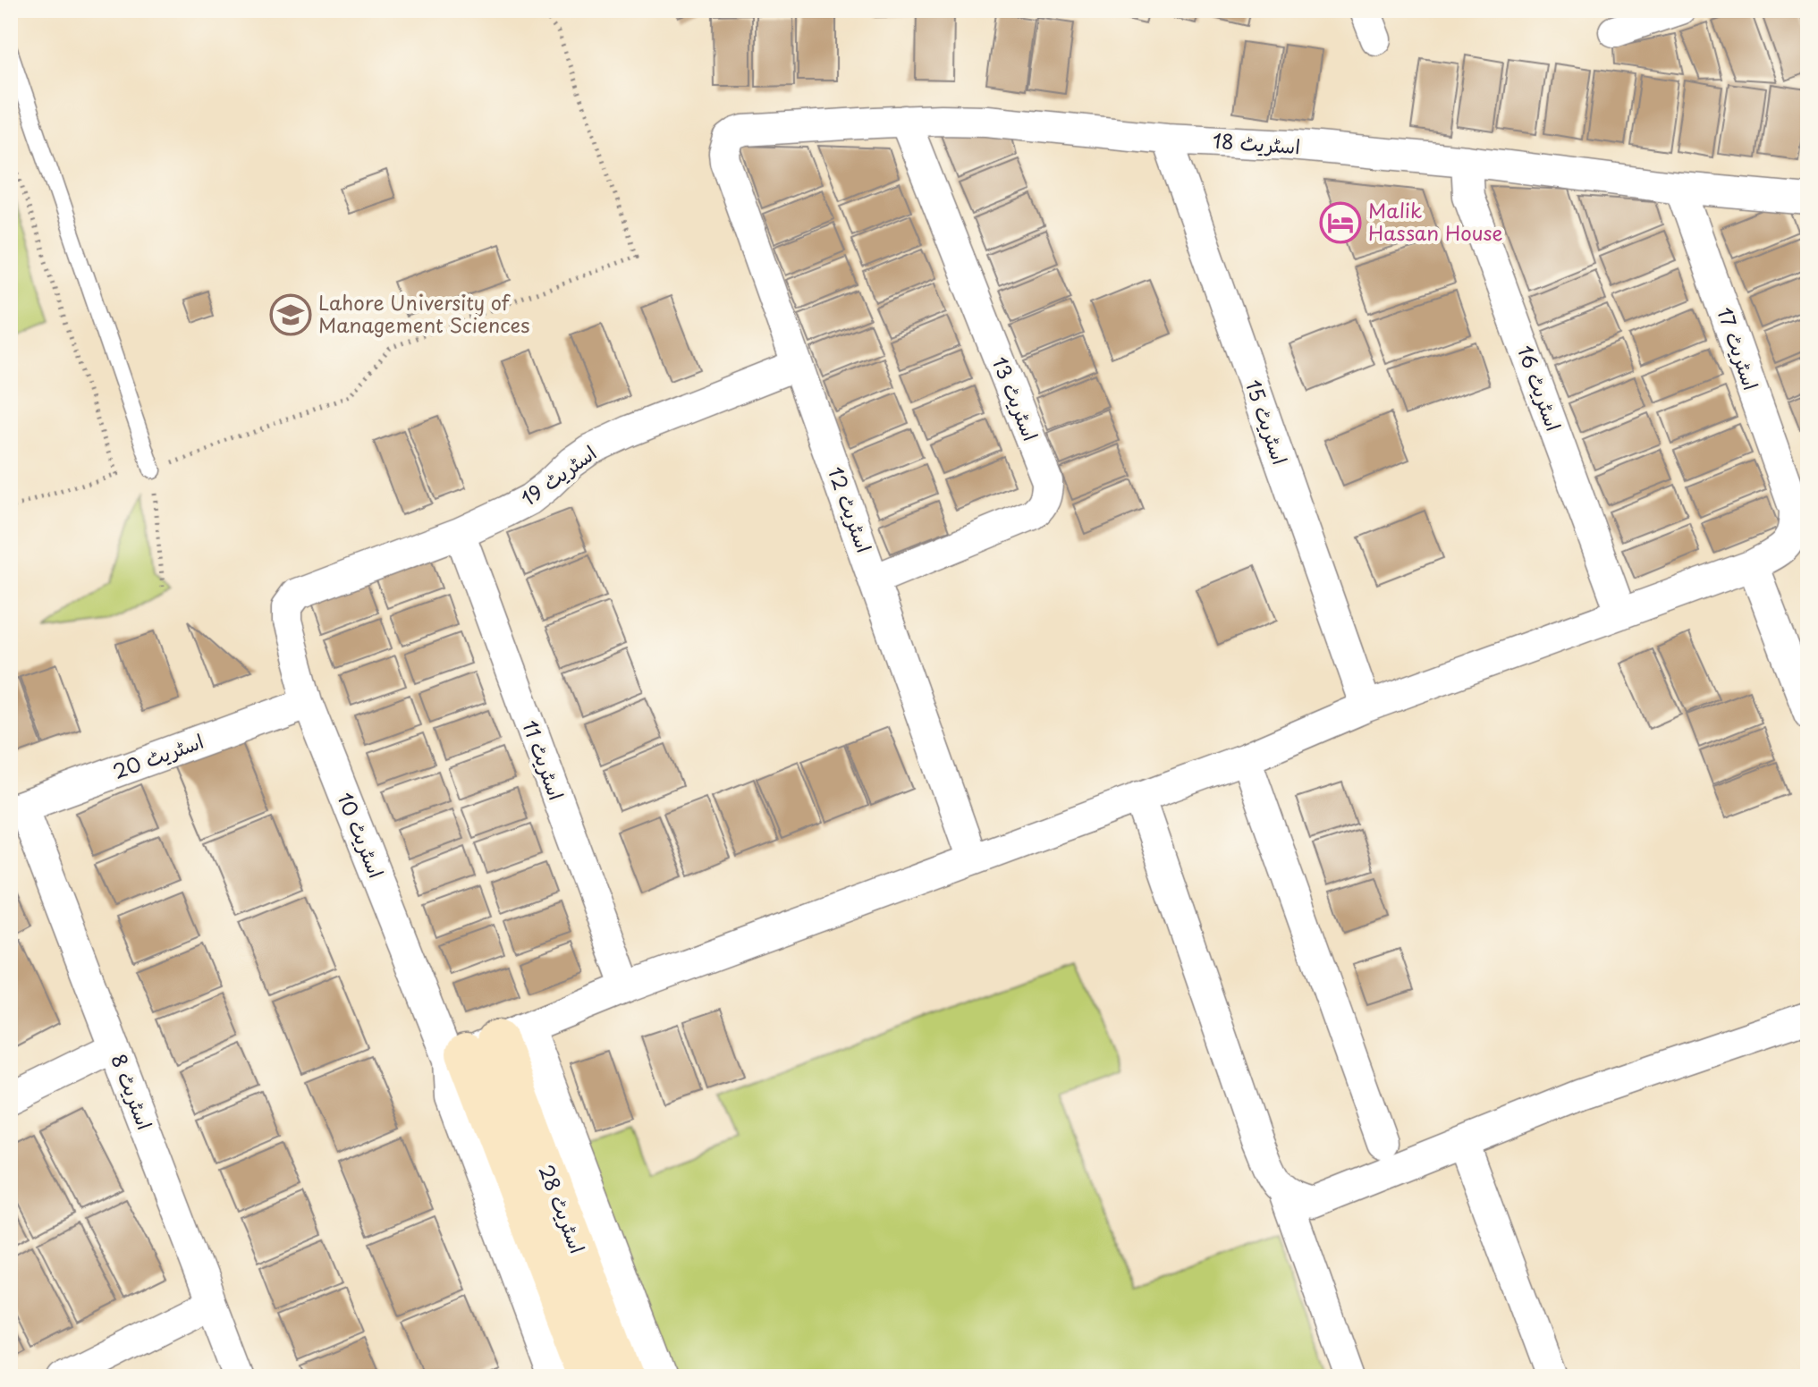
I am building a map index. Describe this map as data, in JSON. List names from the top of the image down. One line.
{"streets":{"street":["اسٹریٹ 18","اسٹریٹ 17","اسٹریٹ 16","اسٹریٹ 13","اسٹریٹ 15","اسٹریٹ 19","اسٹریٹ 12","اسٹریٹ 20","اسٹریٹ 11","اسٹریٹ 10","اسٹریٹ 8","اسٹریٹ 28"]},"crossings":[["اسٹریٹ 18","اسٹریٹ 17"],["اسٹریٹ 18","اسٹریٹ 16"],["اسٹریٹ 18","اسٹریٹ 13"],["اسٹریٹ 18","اسٹریٹ 15"],["اسٹریٹ 18","اسٹریٹ 12"],["اسٹریٹ 13","اسٹریٹ 12"],["اسٹریٹ 19","اسٹریٹ 12"],["اسٹریٹ 19","اسٹریٹ 11"],["اسٹریٹ 19","اسٹریٹ 10"],["اسٹریٹ 20","اسٹریٹ 10"],["اسٹریٹ 20","اسٹریٹ 8"],["اسٹریٹ 10","اسٹریٹ 28"]],"places":{"hotel":["Malik Hassan House"],"school or university":["Lahore University of Management Sciences"]}}
